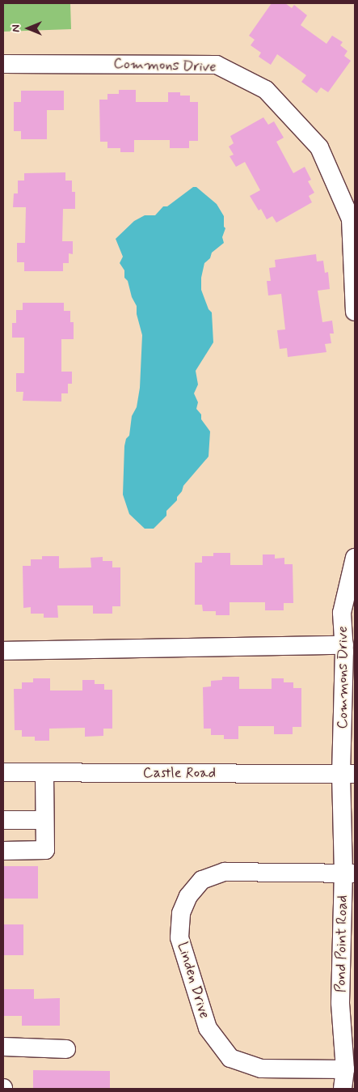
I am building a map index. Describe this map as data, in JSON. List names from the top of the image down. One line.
{"streets":{"street":["Commons Drive","Castle Road","Pond Point Road","Linden Drive"]},"crossings":[["Commons Drive","Castle Road"],["Commons Drive","Pond Point Road"],["Castle Road","Pond Point Road"],["Pond Point Road","Linden Drive"]],"north":"left"}
